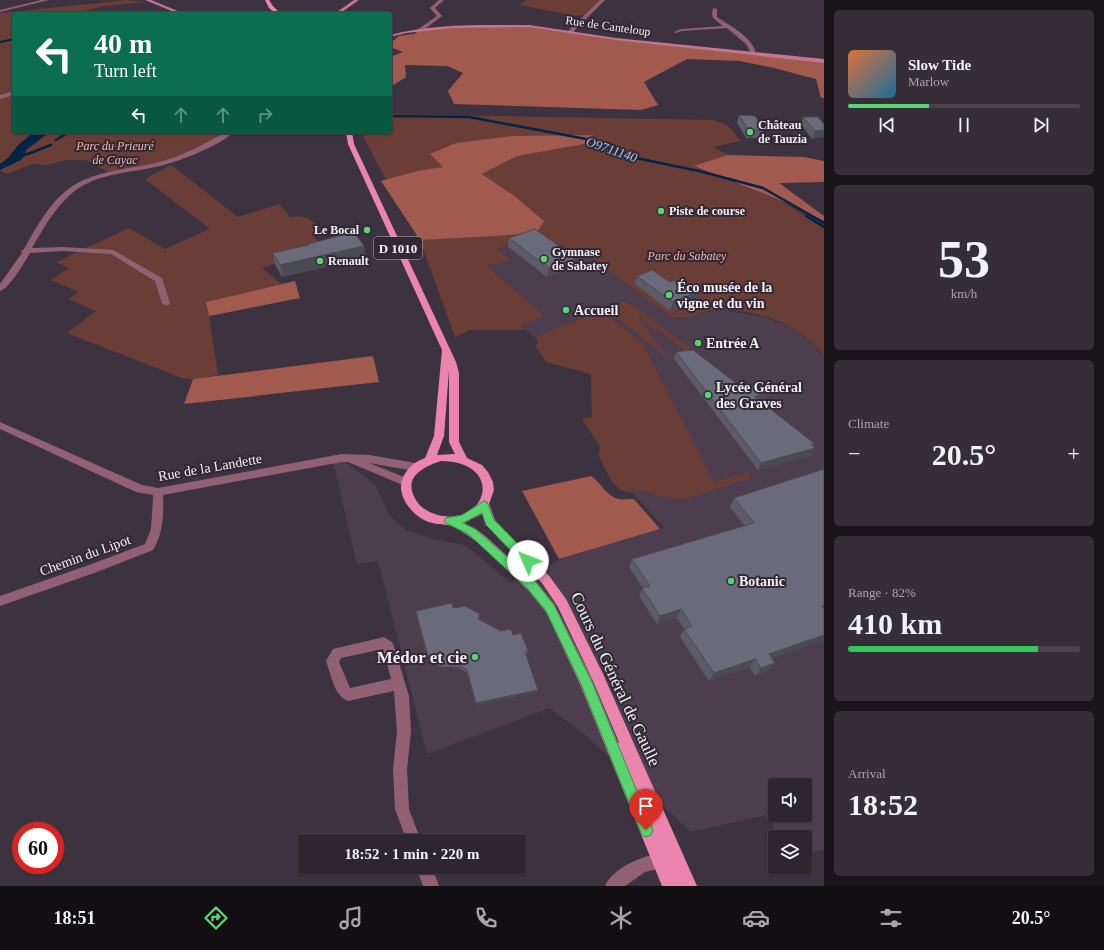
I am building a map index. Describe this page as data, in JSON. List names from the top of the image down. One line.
{"streets":{"main road":["D 1010","Cours du Général de Gaulle"],"street":["Rue de Canteloup","Rue de la Landette","Chemin du Lipot"]},"crossings":[["D 1010","Rue de la Landette"],["D 1010","Cours du Général de Gaulle"],["Rue de la Landette","Chemin du Lipot"],["Rue de la Landette","Cours du Général de Gaulle"]],"water":["O9711140"],"parks":["Parc du Prieuré de Cayac","Parc du Sabatey"],"places":["Château de Tauzia","Piste de course","Le Bocal","Gymnase de Sabatey","Renault","Éco musée de la vigne et du vin","Accueil","Entrée A","Lycée Général des Graves","Botanic","Médor et cie"],"page":{"turn":["40 m","Turn left"],"song":["Slow Tide","Marlow"],"tile":[["53","km/h"],"Climate",["Range · 82%","410 km"],["Arrival","18:52"]],"heat":["−","20.5°","+"],"limit":"60","trip":"18:52 · 1 min · 220 m","tabs":["18:51","20.5°"]}}
